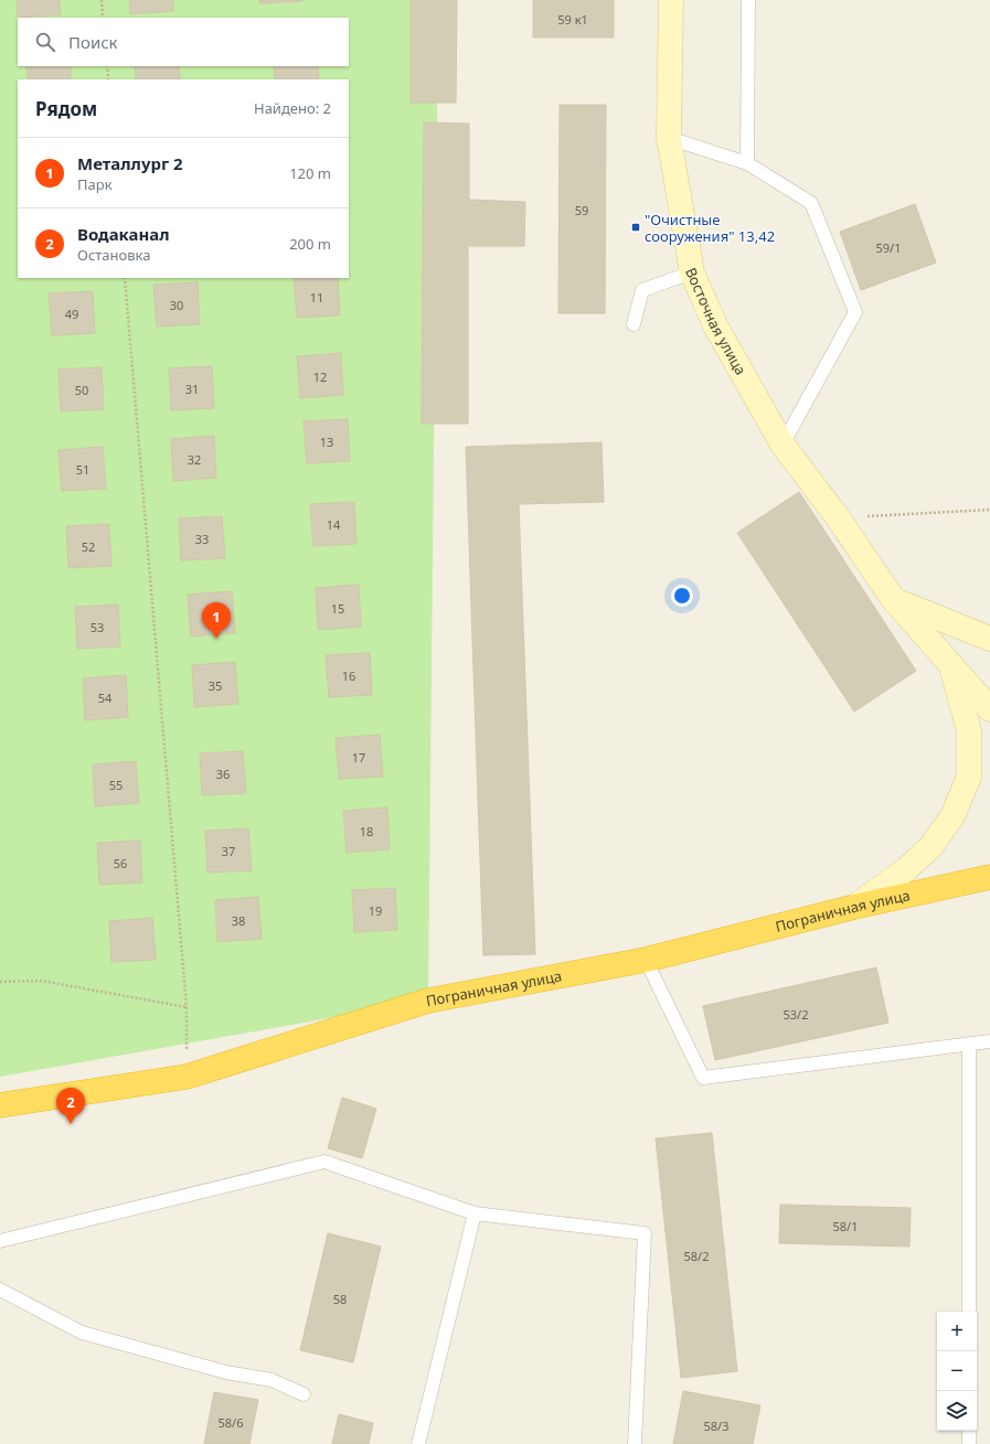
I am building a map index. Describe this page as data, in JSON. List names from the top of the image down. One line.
{"streets":{"highway":["Пограничная улица"],"main road":["Восточная улица"]},"places":{"transit":["\"Очистные сооружения\" 13,42"]},"house_numbers":["59 к1","59","59/1","11","30","49","12","31","50","13","32","51","14","33","52","15","53","16","35","54","17","36","55","18","37","56","19","38","53/2","58/1","58/2","58","58/6","58/3"],"page":{"search":"Поиск","heading":["Рядом","Найдено: 2"],"list":[{"mark":"1","name":"Металлург 2","note":"Парк","value":"120 m"},{"mark":"2","name":"Водаканал","note":"Остановка","value":"200 m"}],"pins":["1","2"],"map_buttons":["+","−"]}}
